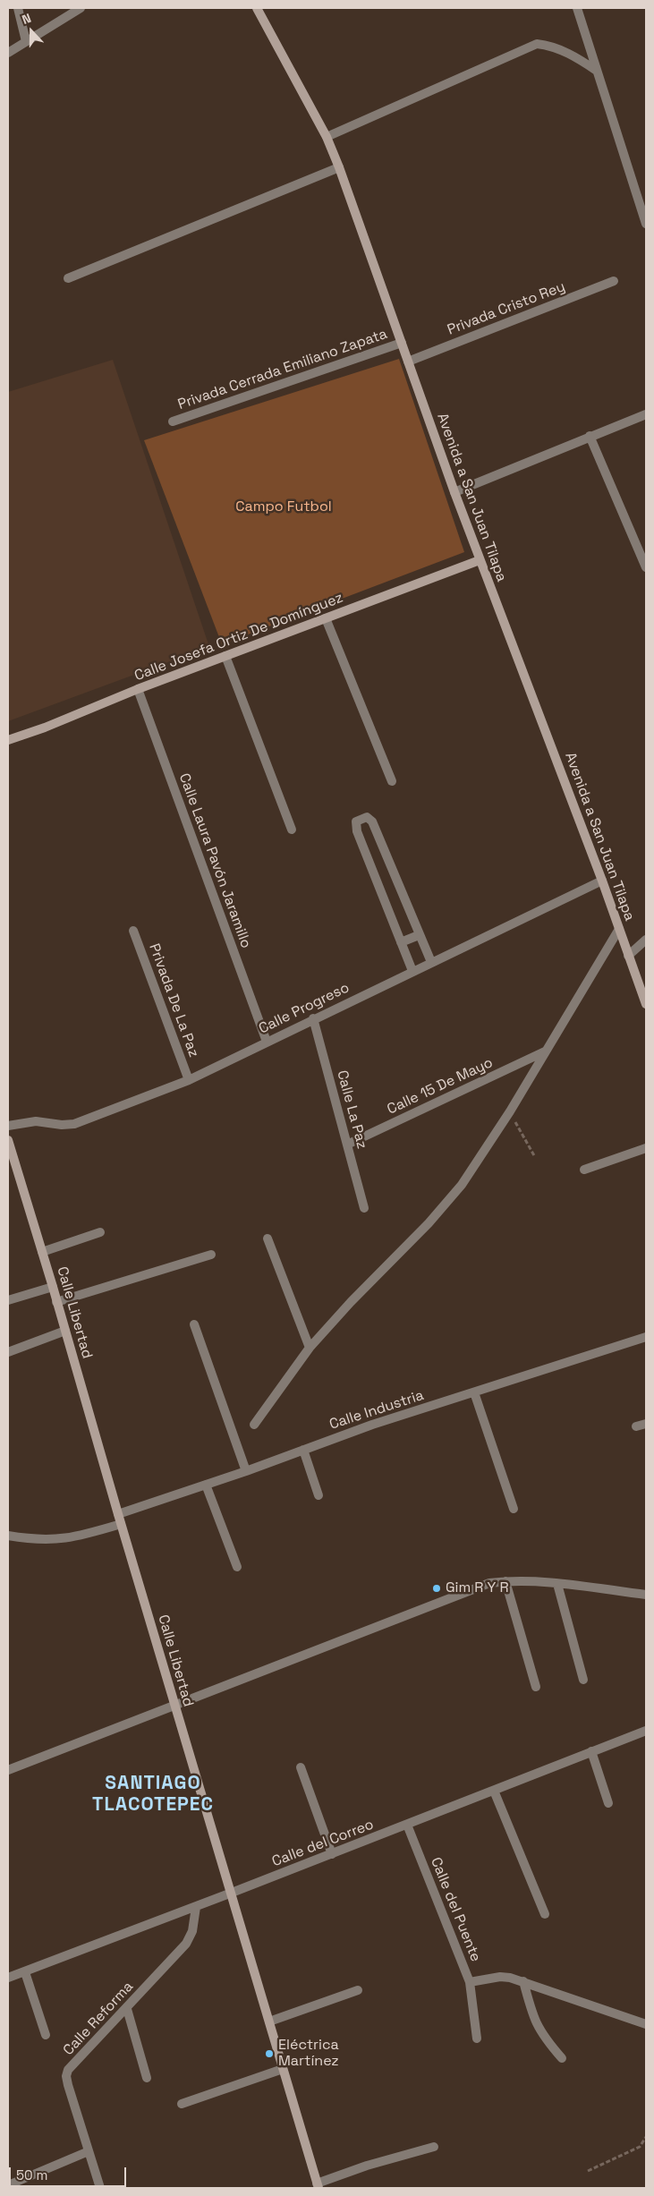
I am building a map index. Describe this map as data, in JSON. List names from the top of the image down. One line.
{"streets":{"main road":["Avenida a San Juan Tilapa","Calle Josefa Ortiz De Domínguez","Calle Libertad"],"street":["Privada Cristo Rey","Privada Cerrada Emiliano Zapata","Calle Laura Pavón Jaramillo","Privada De La Paz","Calle Progreso","Calle 15 De Mayo","Calle La Paz","Calle Industria","Calle del Correo","Calle del Puente","Calle Reforma"]},"crossings":[["Privada Cristo Rey","Avenida a San Juan Tilapa"],["Privada Cerrada Emiliano Zapata","Avenida a San Juan Tilapa"],["Avenida a San Juan Tilapa","Calle Josefa Ortiz De Domínguez"],["Avenida a San Juan Tilapa","Calle Progreso"],["Calle Josefa Ortiz De Domínguez","Calle Laura Pavón Jaramillo"],["Calle Laura Pavón Jaramillo","Calle Progreso"],["Privada De La Paz","Calle Progreso"],["Calle Progreso","Calle La Paz"],["Calle 15 De Mayo","Calle La Paz"],["Calle Libertad","Calle Industria"],["Calle Libertad","Calle del Correo"],["Calle del Correo","Calle del Puente"],["Calle del Correo","Calle Reforma"]],"districts":["SANTIAGO TLACOTEPEC"],"parks":["Campo Futbol"],"places":["Gim R Y R","Eléctrica Martínez"],"scale_bar":"50 m","north":"top"}
